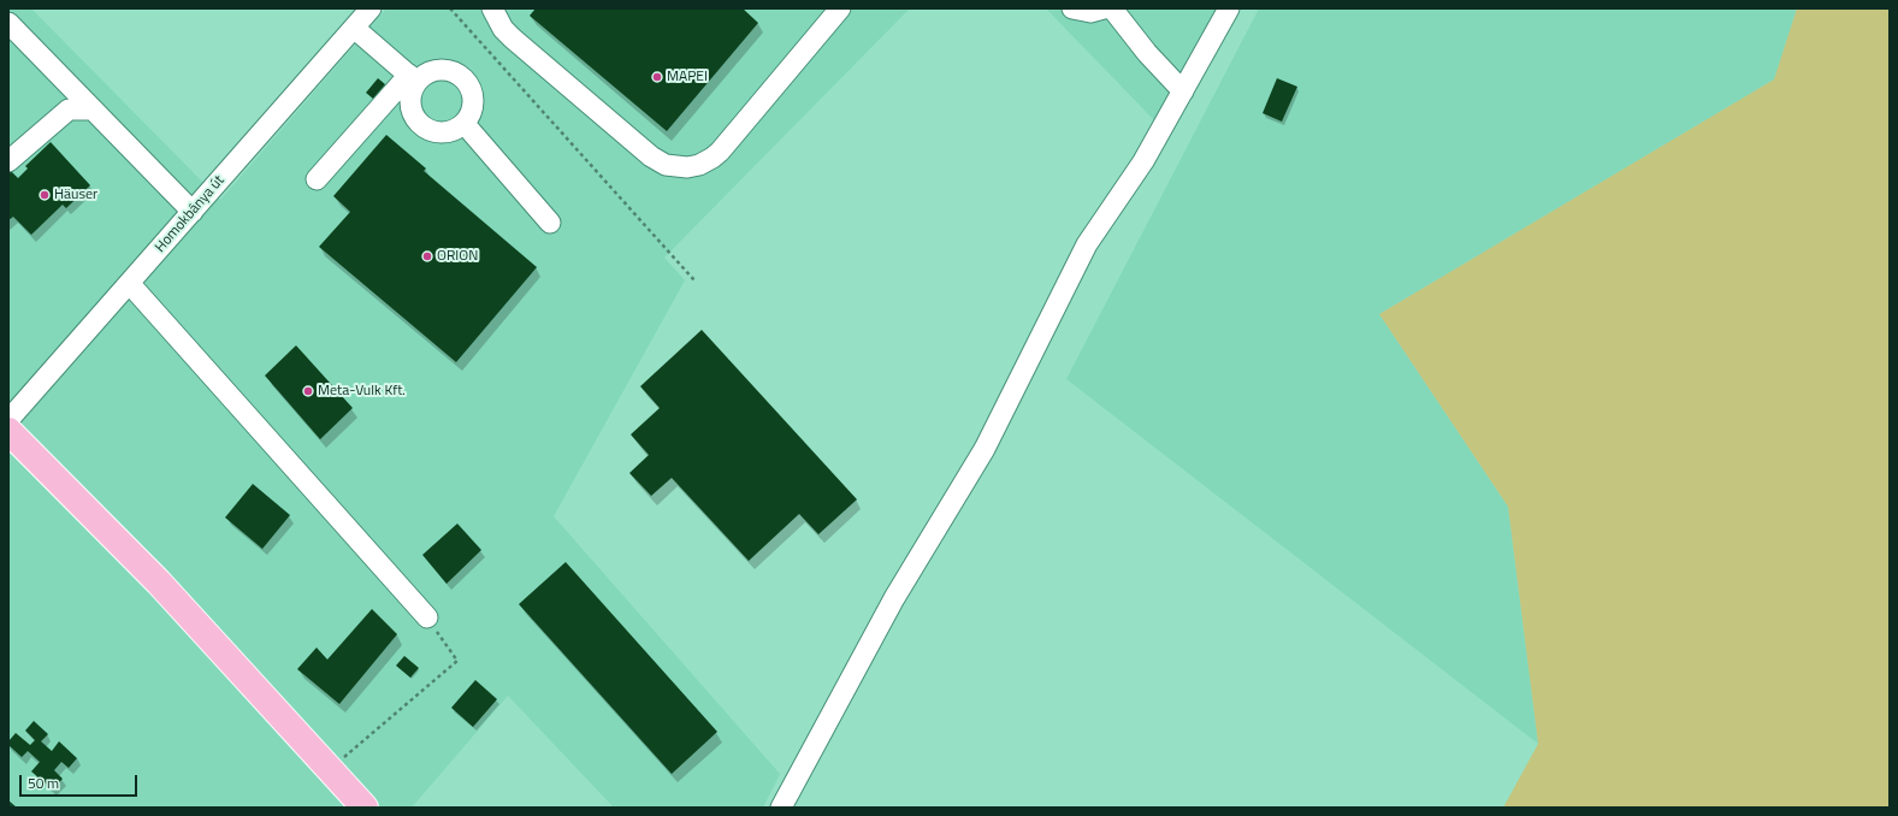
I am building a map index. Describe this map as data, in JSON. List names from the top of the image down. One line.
{"streets":{"street":["Homokbánya út"]},"places":["MAPEI","Häuser","ORION","Meta-Vulk Kft."],"scale_bar":"50 m"}
